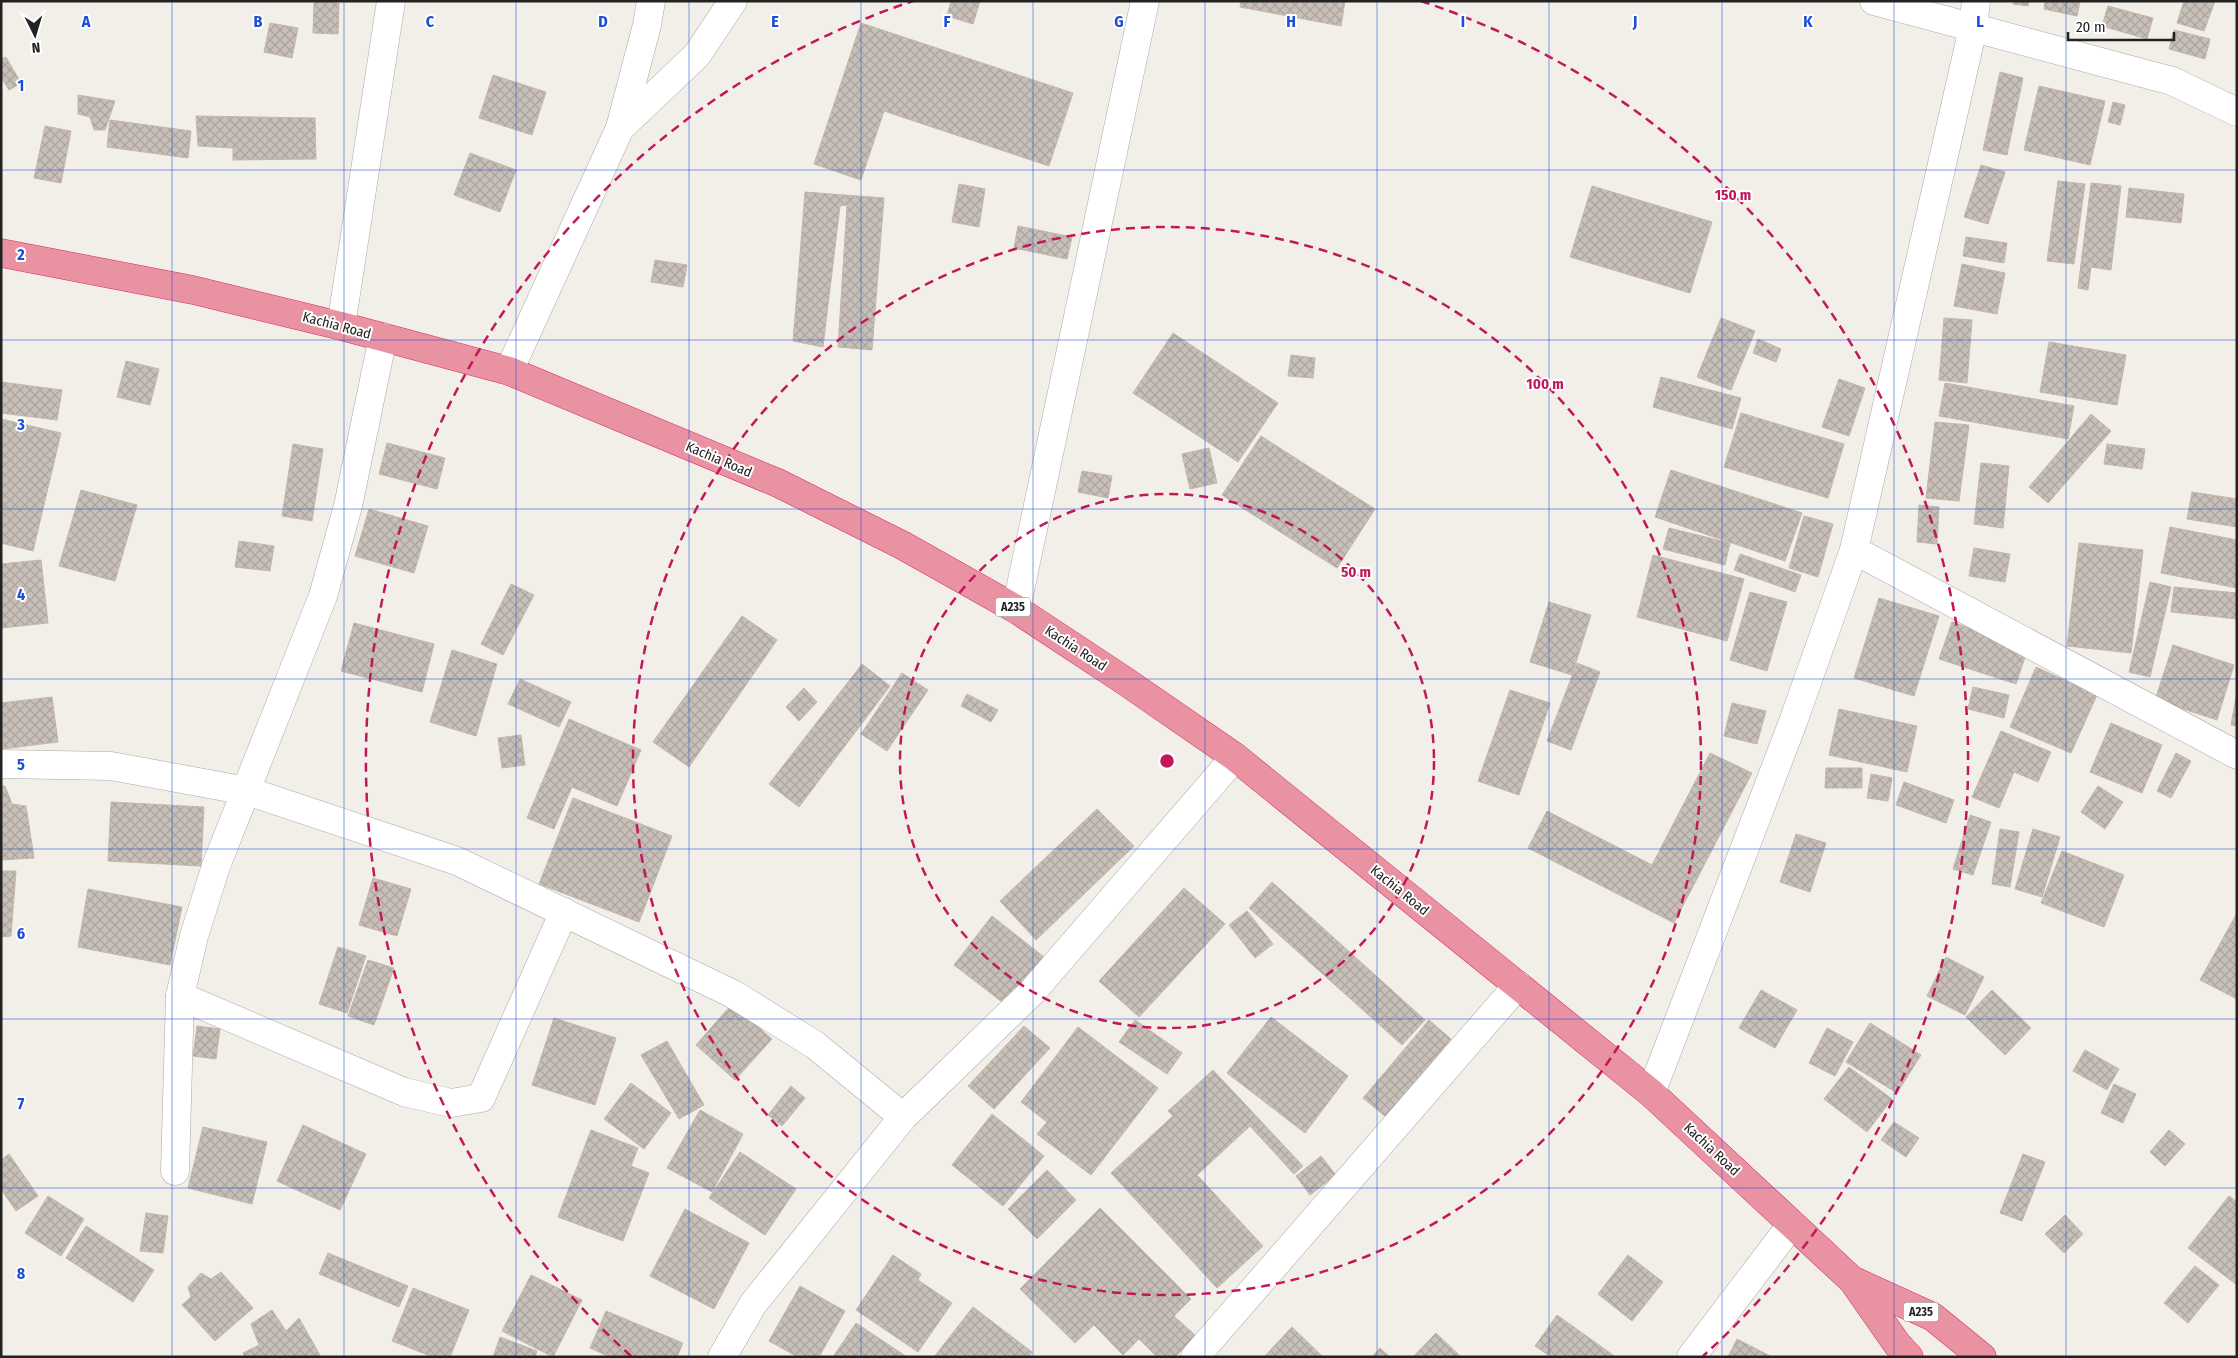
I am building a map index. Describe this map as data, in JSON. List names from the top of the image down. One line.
{"streets":{"highway":["Kachia Road","A235"]},"crossings":[["Kachia Road","A235"]],"scale_bar":"20 m","north":"bottom","grid":{"columns":["A","B","C","D","E","F","G","H","I","J","K","L"],"rows":["1","2","3","4","5","6","7","8"]},"rings":["150 m","100 m","50 m"]}
